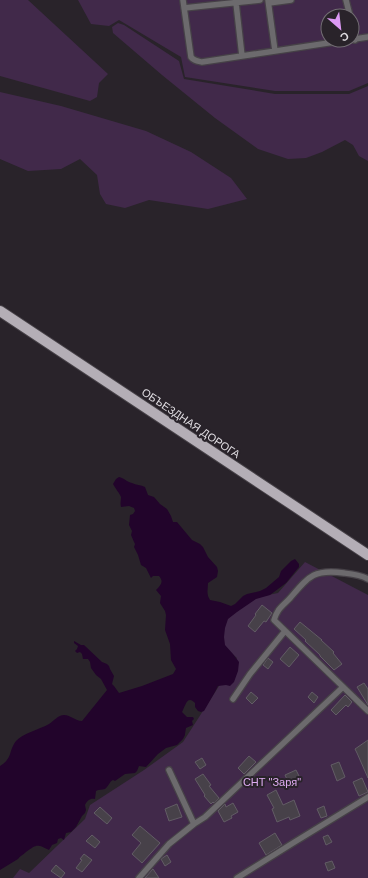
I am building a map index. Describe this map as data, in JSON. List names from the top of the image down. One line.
{"streets":{"main road":["ОБЪЕЗДНАЯ ДОРОГА"]},"parks":["СНТ \"Заря\""],"north":"bottom right"}
